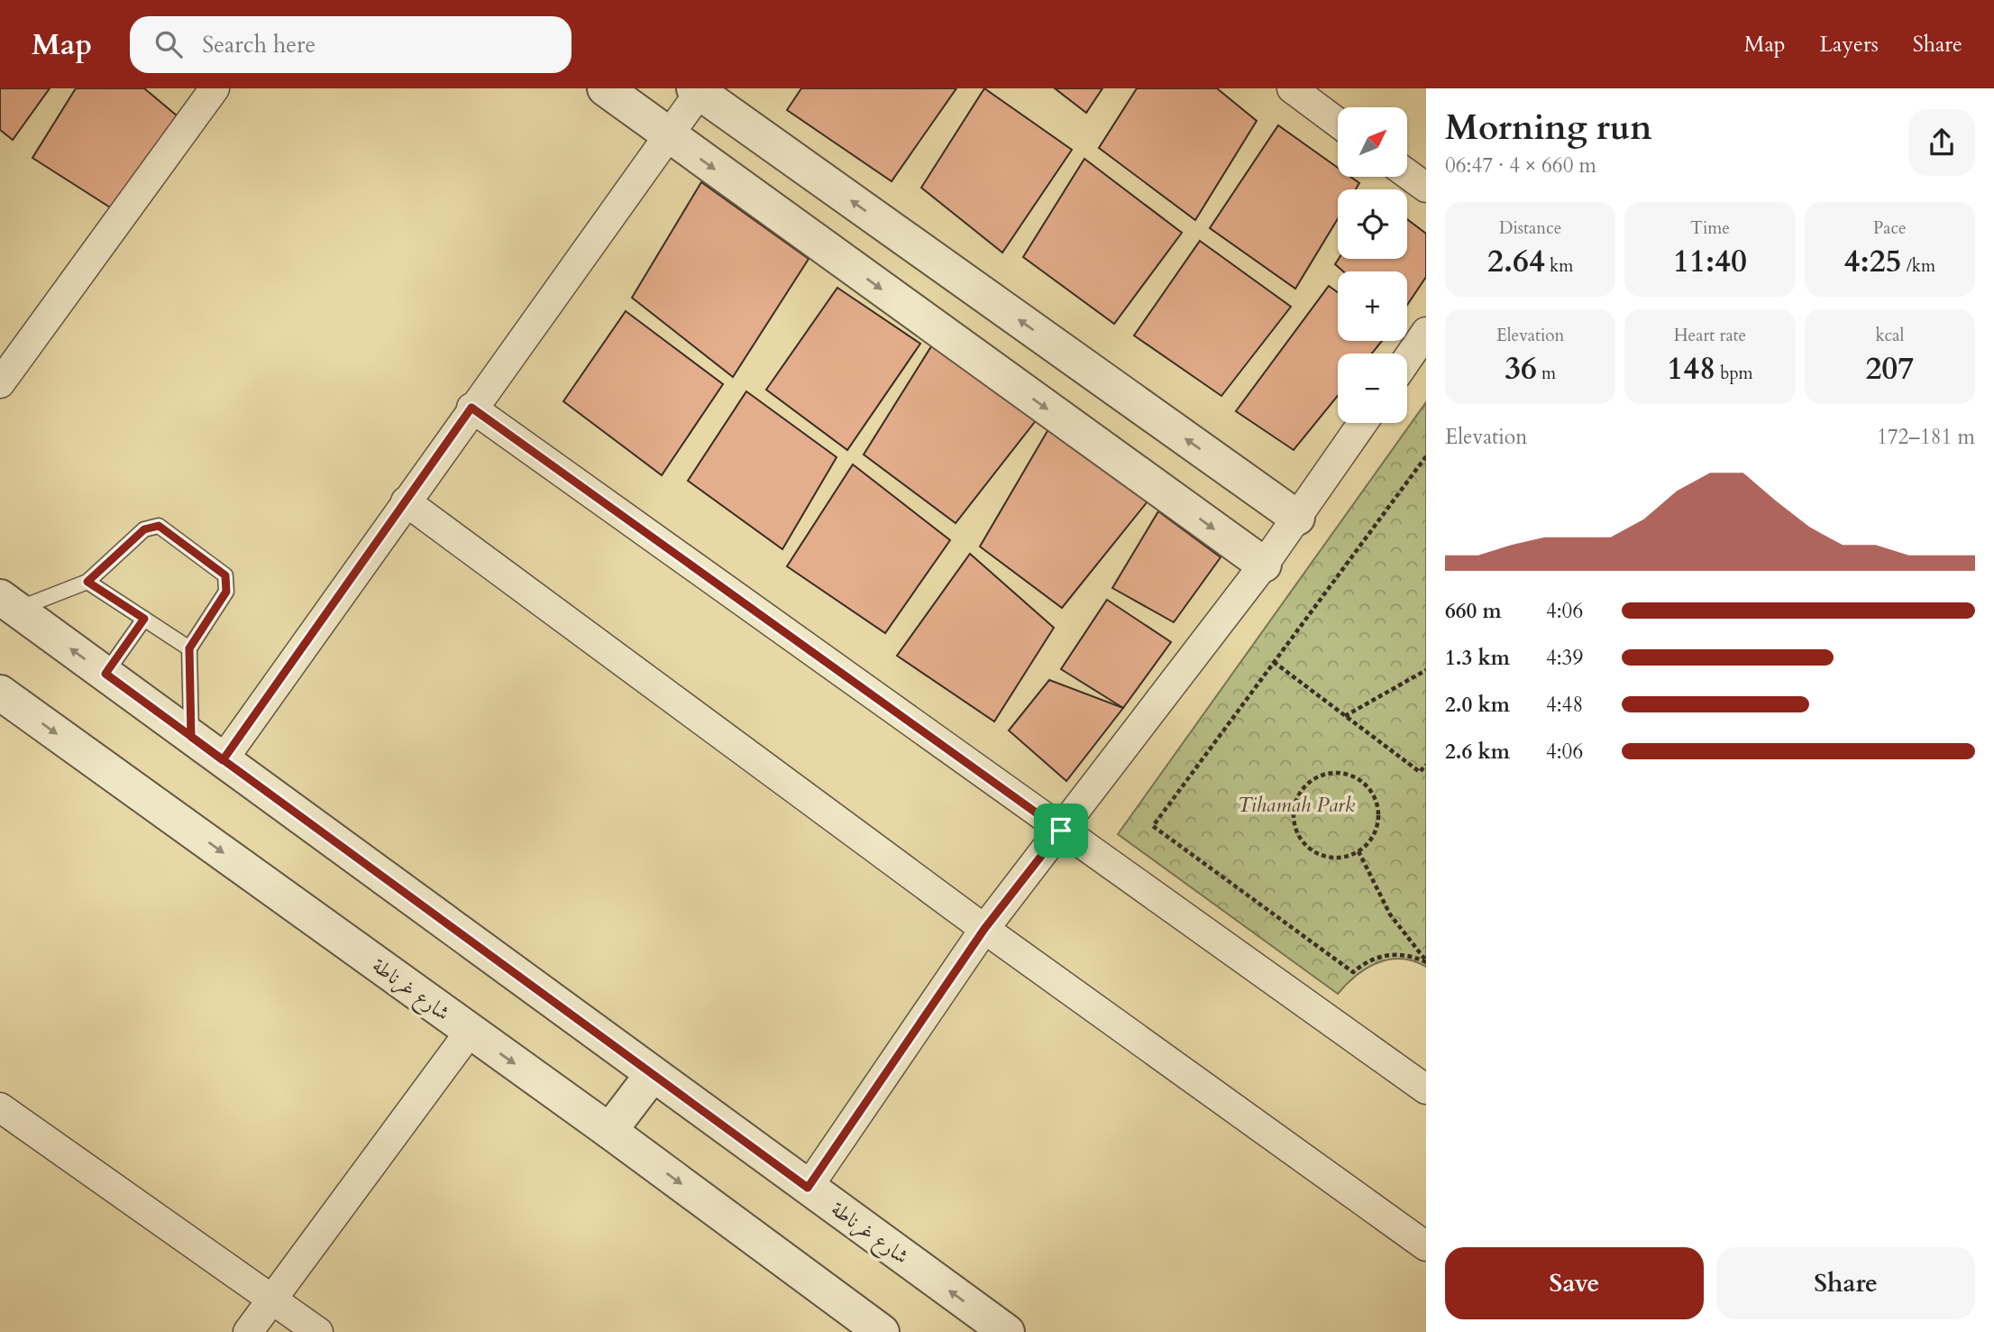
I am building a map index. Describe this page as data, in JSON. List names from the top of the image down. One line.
{"streets":{"street":["شارع غرناطة"]},"parks":["Tihamah Park"],"north":"top right","page":{"header":"Map","search":"Search here","nav":["Map","Layers","Share"],"heading":["Morning run","06:47 · 4 × 660 m"],"map_buttons":["+","−"],"stats":[["Distance","2.64 km"],["Time","11:40"],["Pace","4:25 /km"],["Elevation","36 m"],["Heart rate","148 bpm"],["kcal","207"]],"chart":["Elevation","172–181 m"],"list":[{"name":"660 m","note":"4:06"},{"name":"1.3 km","note":"4:39"},{"name":"2.0 km","note":"4:48"},{"name":"2.6 km","note":"4:06"}],"buttons":["Save","Share"]}}
